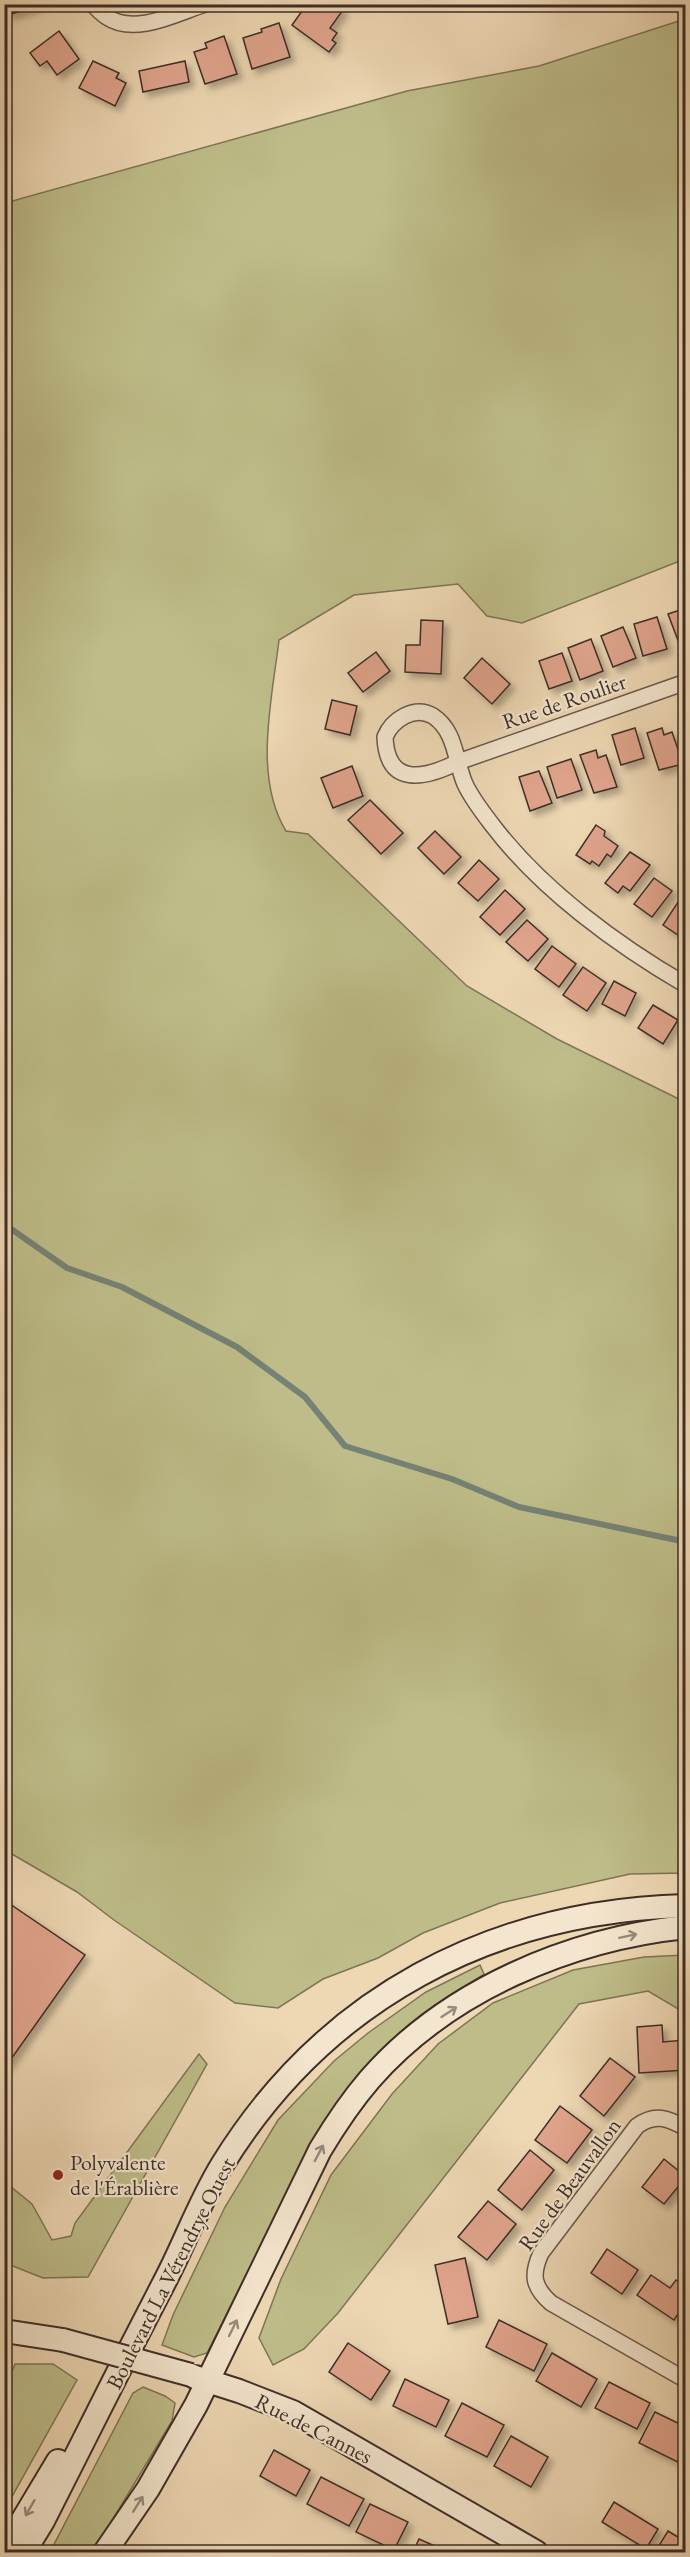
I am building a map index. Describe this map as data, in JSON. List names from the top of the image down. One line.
{"streets":{"main road":["Boulevard La Vérendrye Ouest","Rue de Cannes"],"street":["Rue de Roulier","Rue de Beauvallon"]},"places":["Polyvalente de l'Érablière"]}
